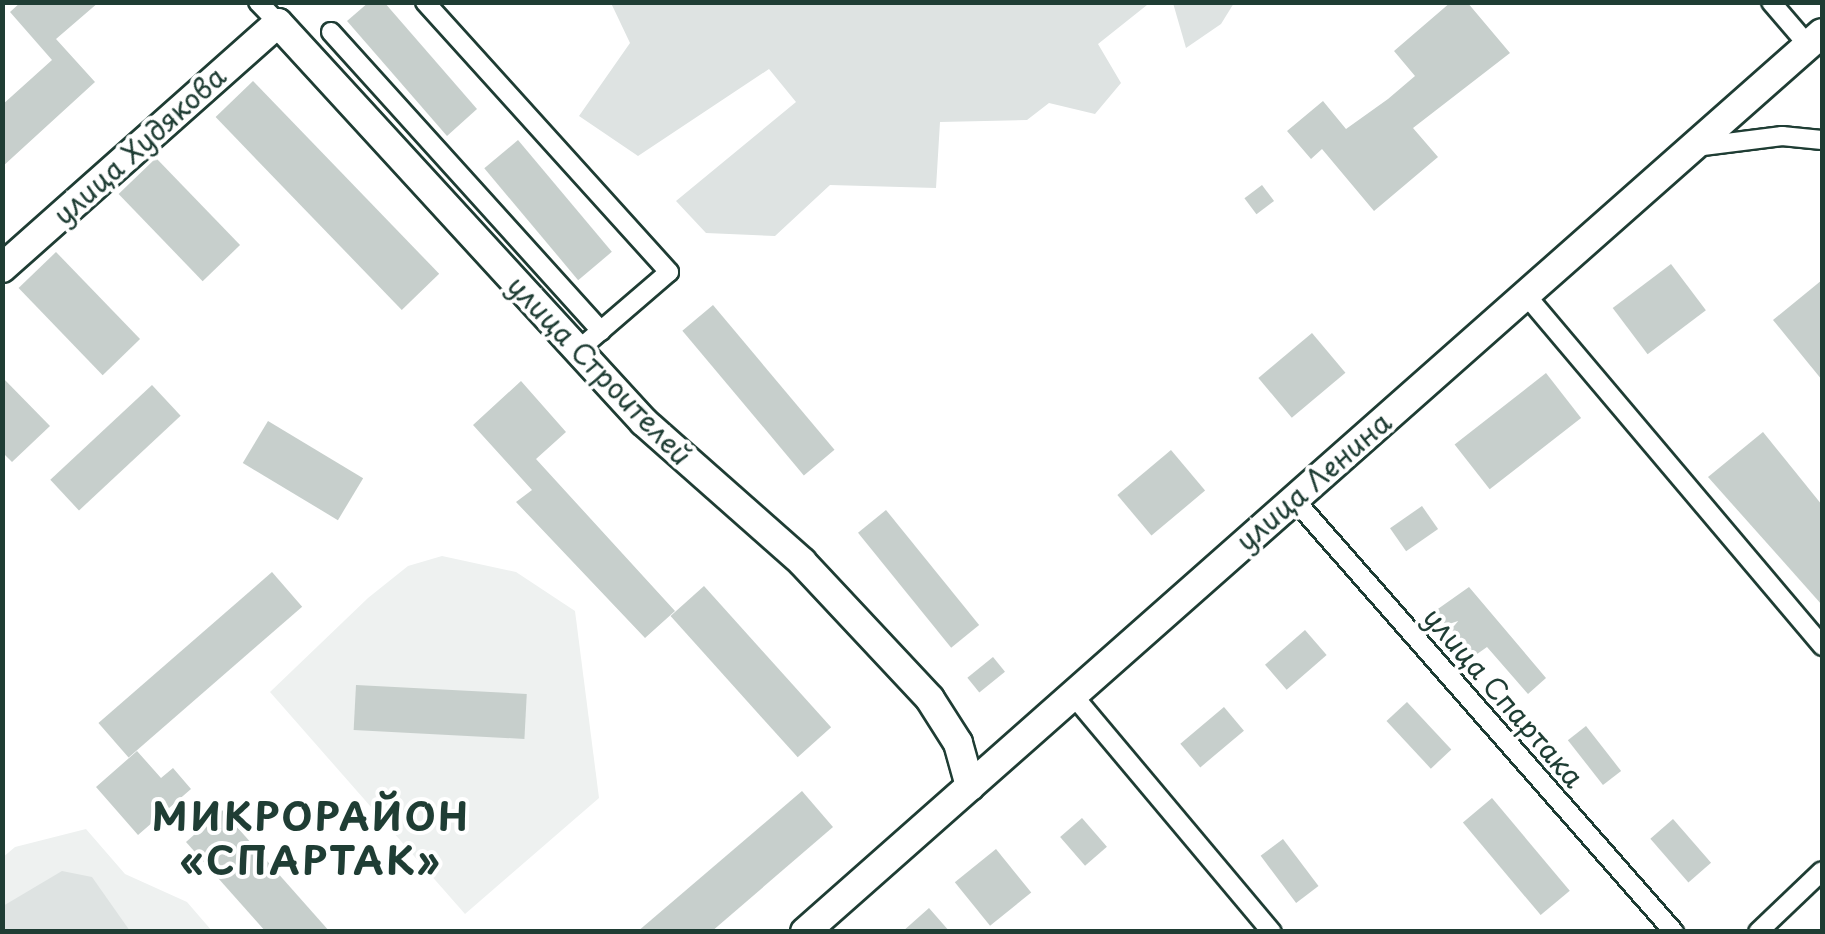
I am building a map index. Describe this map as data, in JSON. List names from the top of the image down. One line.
{"streets":{"street":["улица Худякова","улица Строителей","улица Ленина","улица Спартака"]},"crossings":[["улица Худякова","улица Строителей"],["улица Строителей","улица Ленина"],["улица Ленина","улица Спартака"]],"districts":["МИКРОРАЙОН «СПАРТАК»"]}
